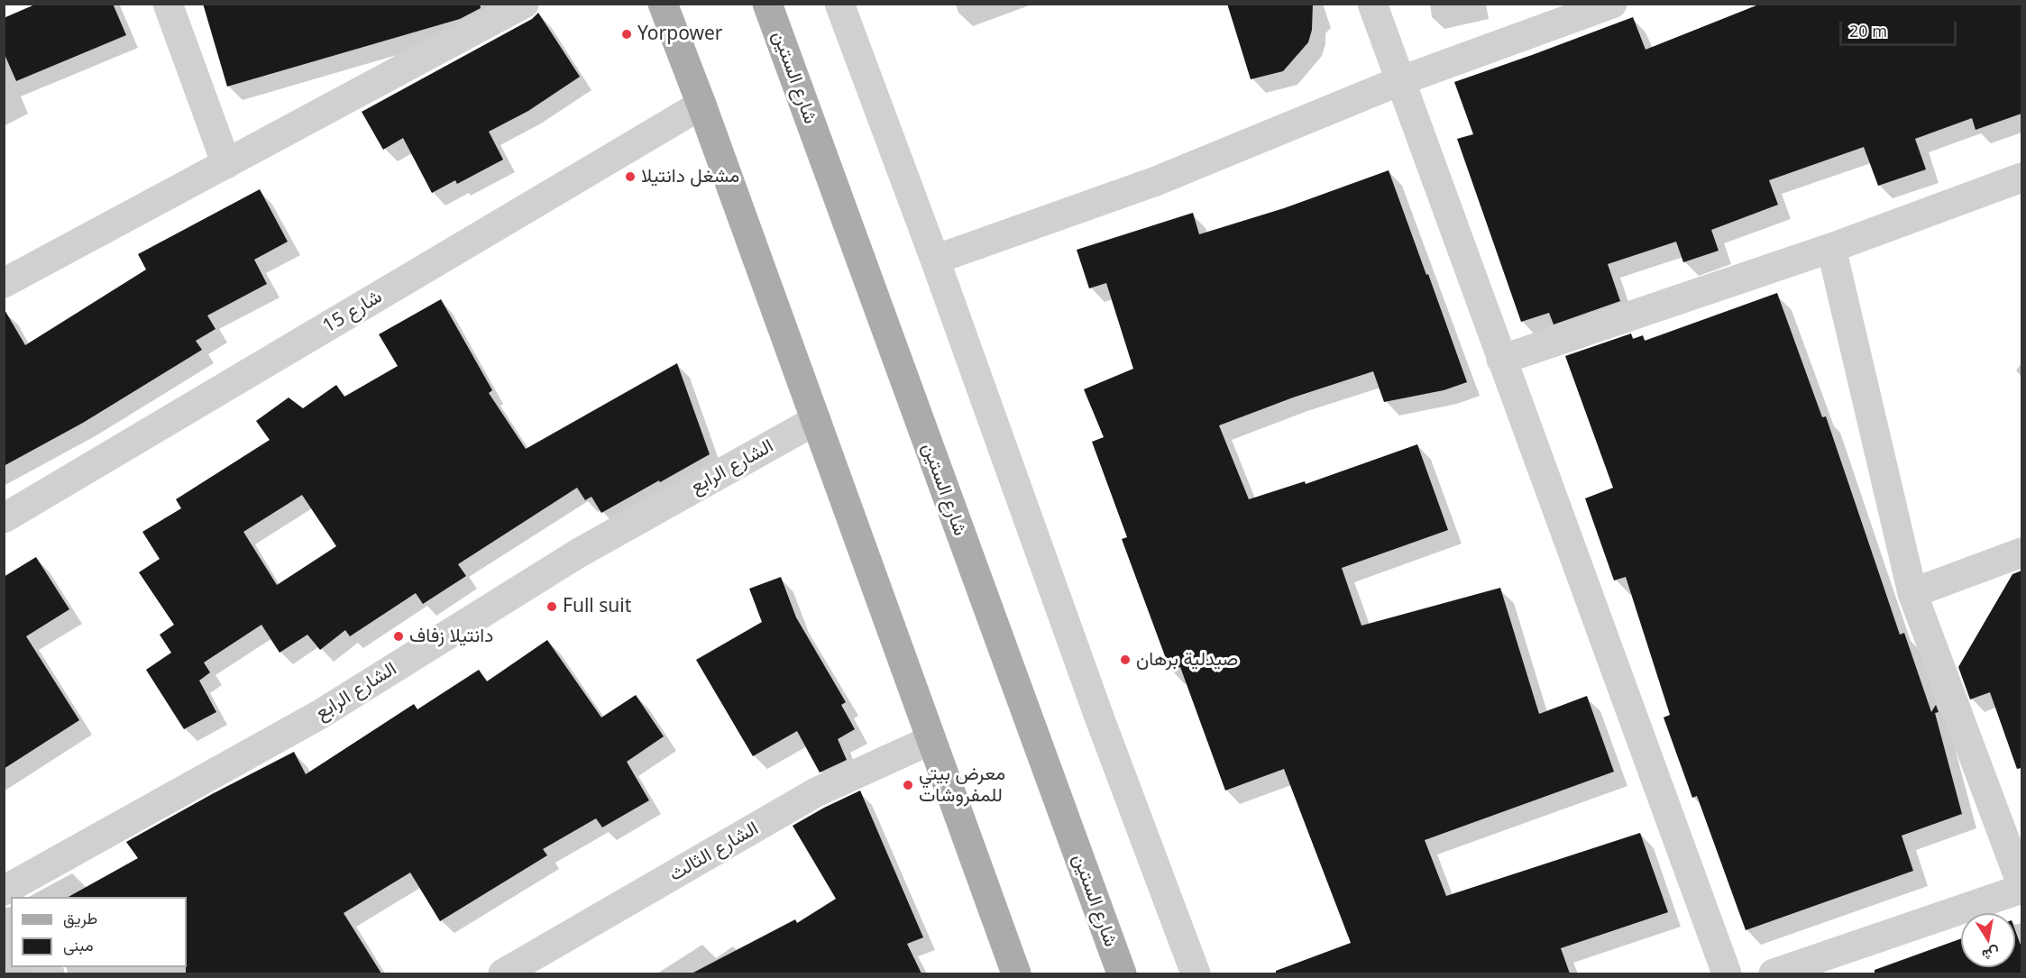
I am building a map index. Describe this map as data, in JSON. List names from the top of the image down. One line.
{"streets":{"main road":["شارع الستين"],"street":["شارع 15","الشارع الرابع","الشارع الثالث"]},"places":["Yorpower","مشغل دانتيلا","Full suit","دانتيلا زفاف","صيدلية برهان","معرض بيتي للمفروشات"],"legend":["طريق","مبنى"],"scale_bar":"20 m","north":"bottom"}
